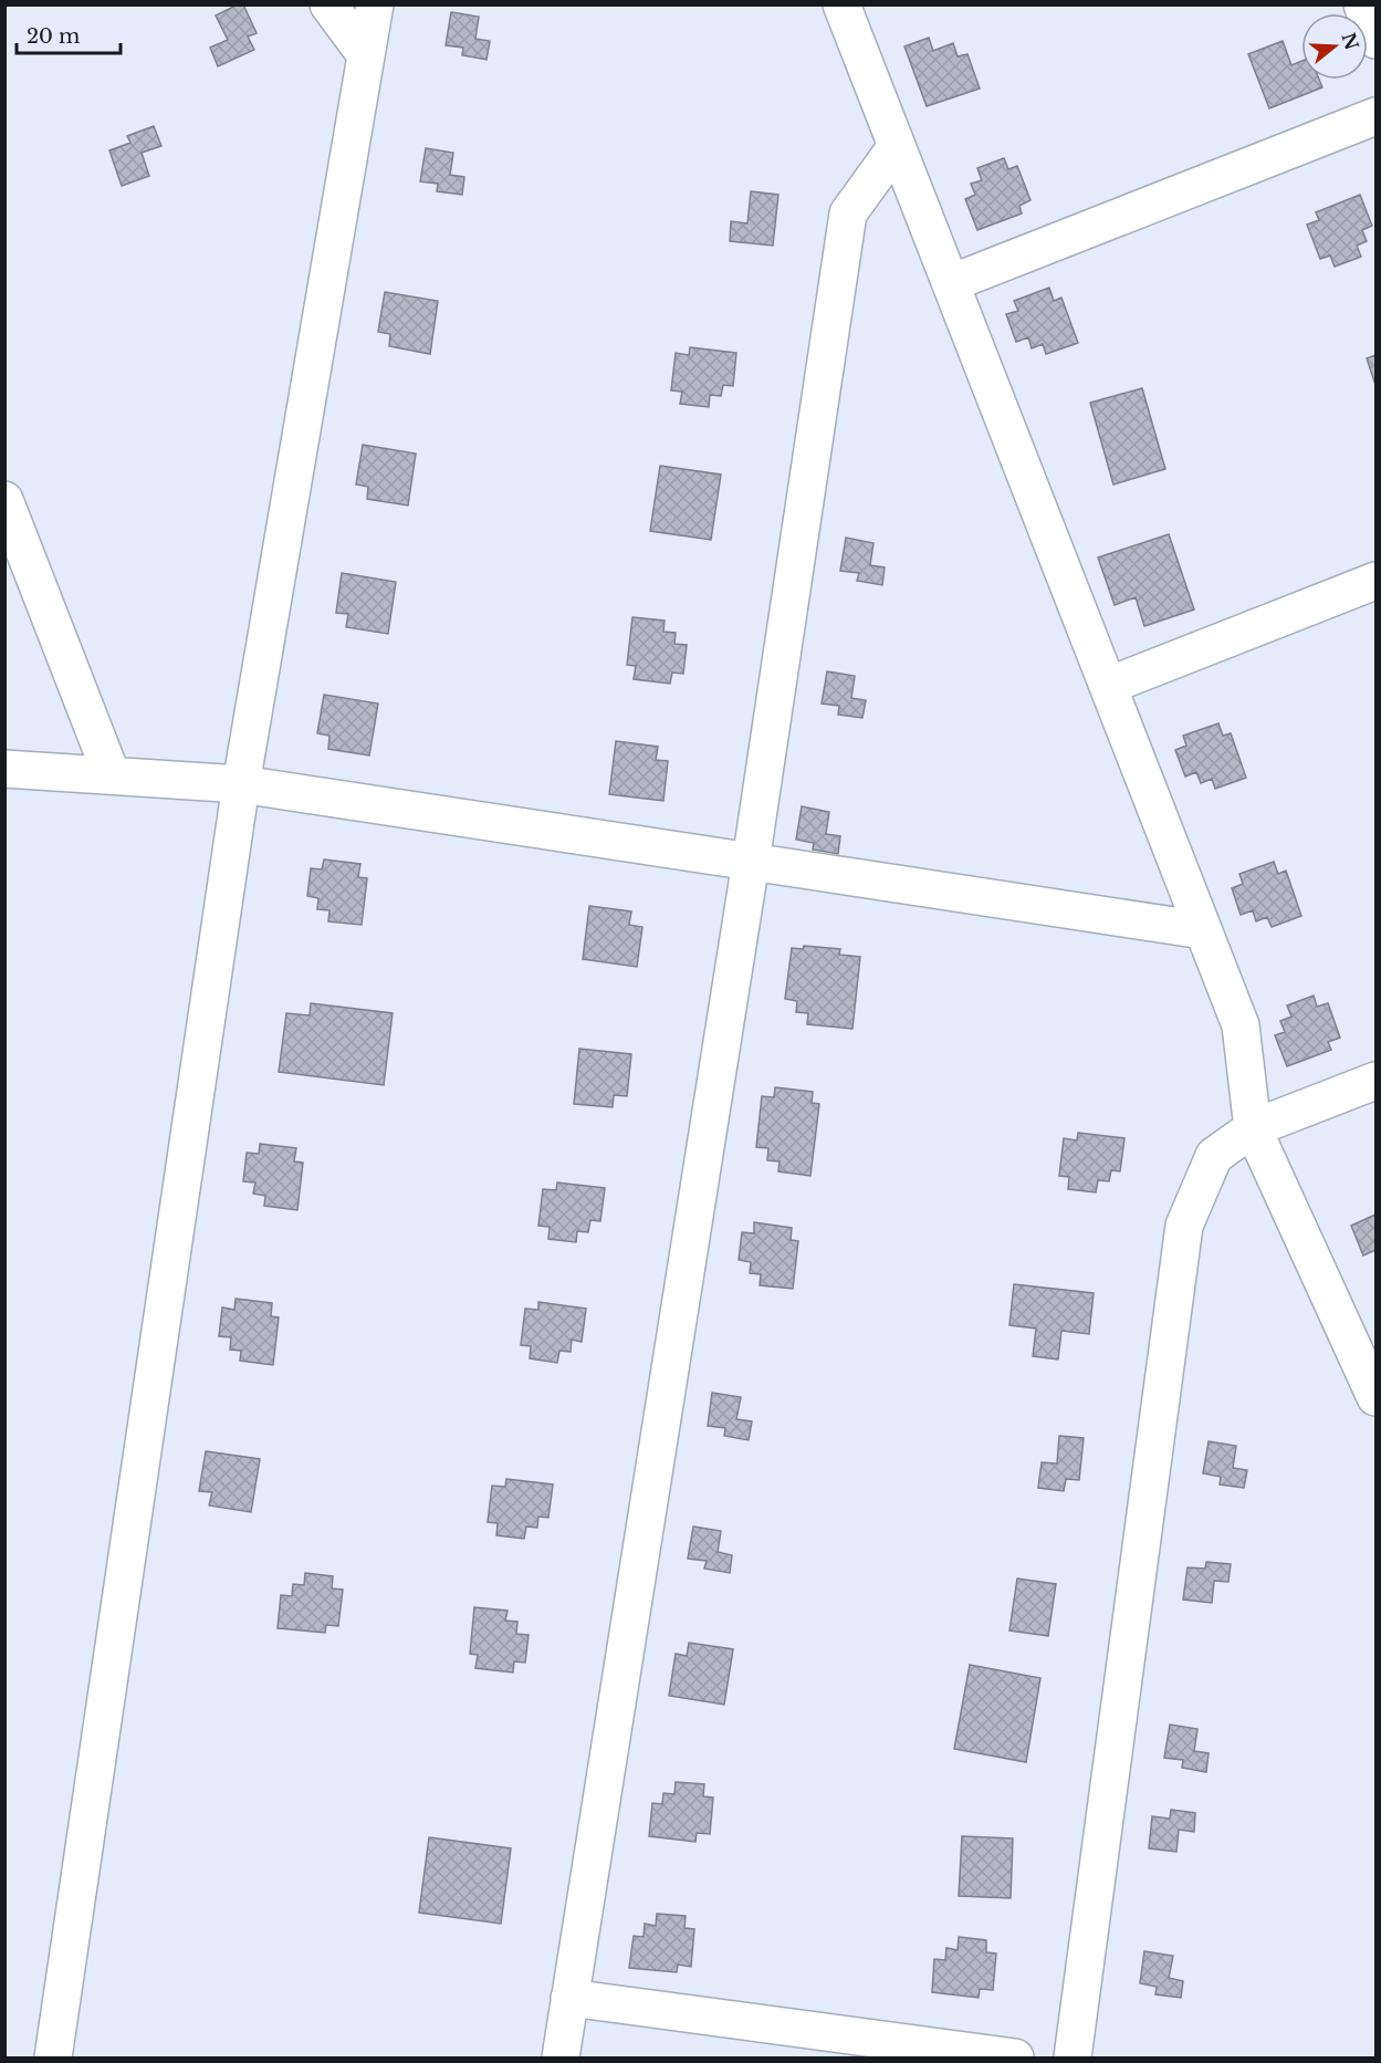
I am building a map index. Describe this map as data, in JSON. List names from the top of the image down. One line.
{"scale_bar":"20 m","north":"right"}
